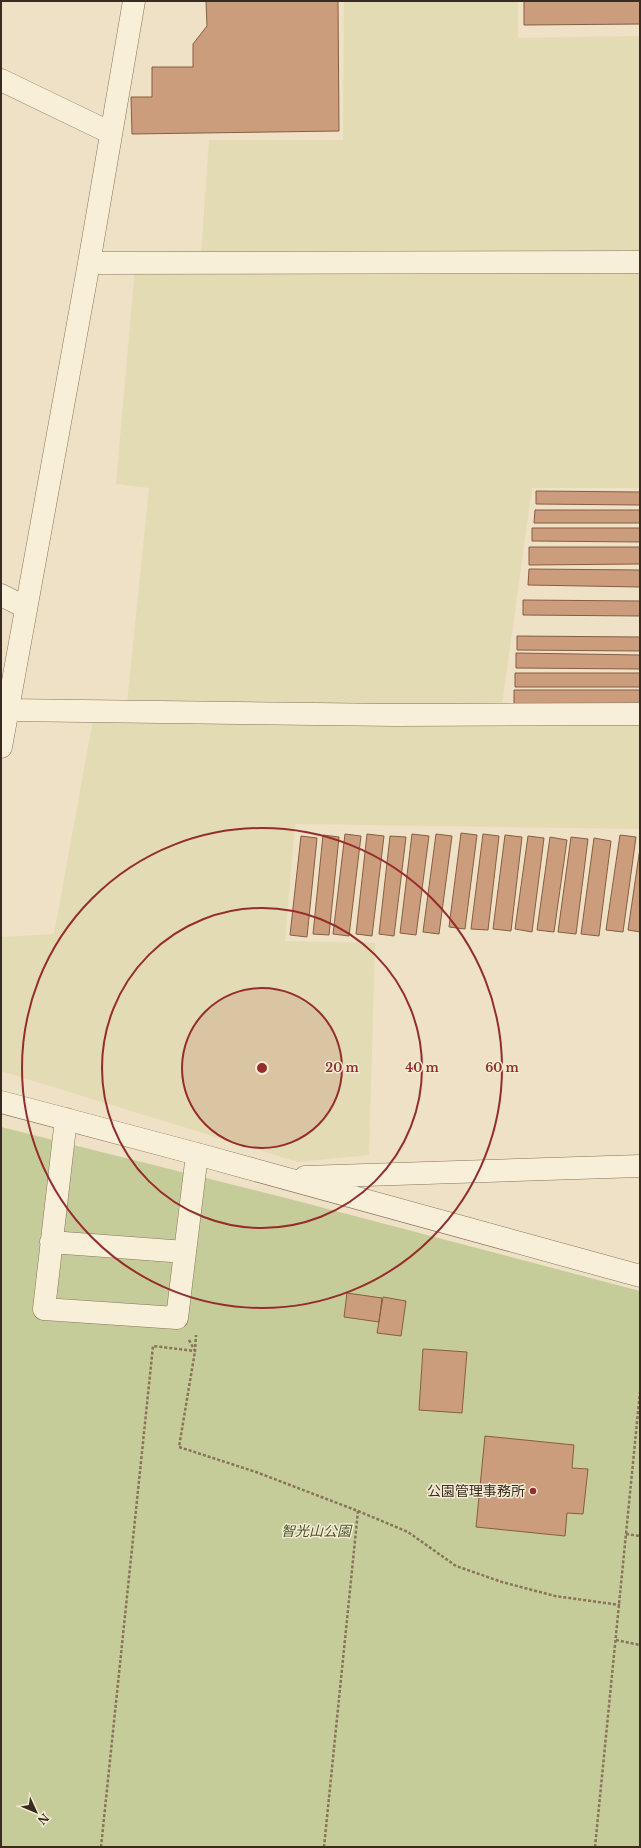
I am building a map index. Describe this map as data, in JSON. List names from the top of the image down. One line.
{"parks":["智光山公園"],"places":["公園管理事務所"],"north":"bottom right","rings":["20 m","40 m","60 m"]}
